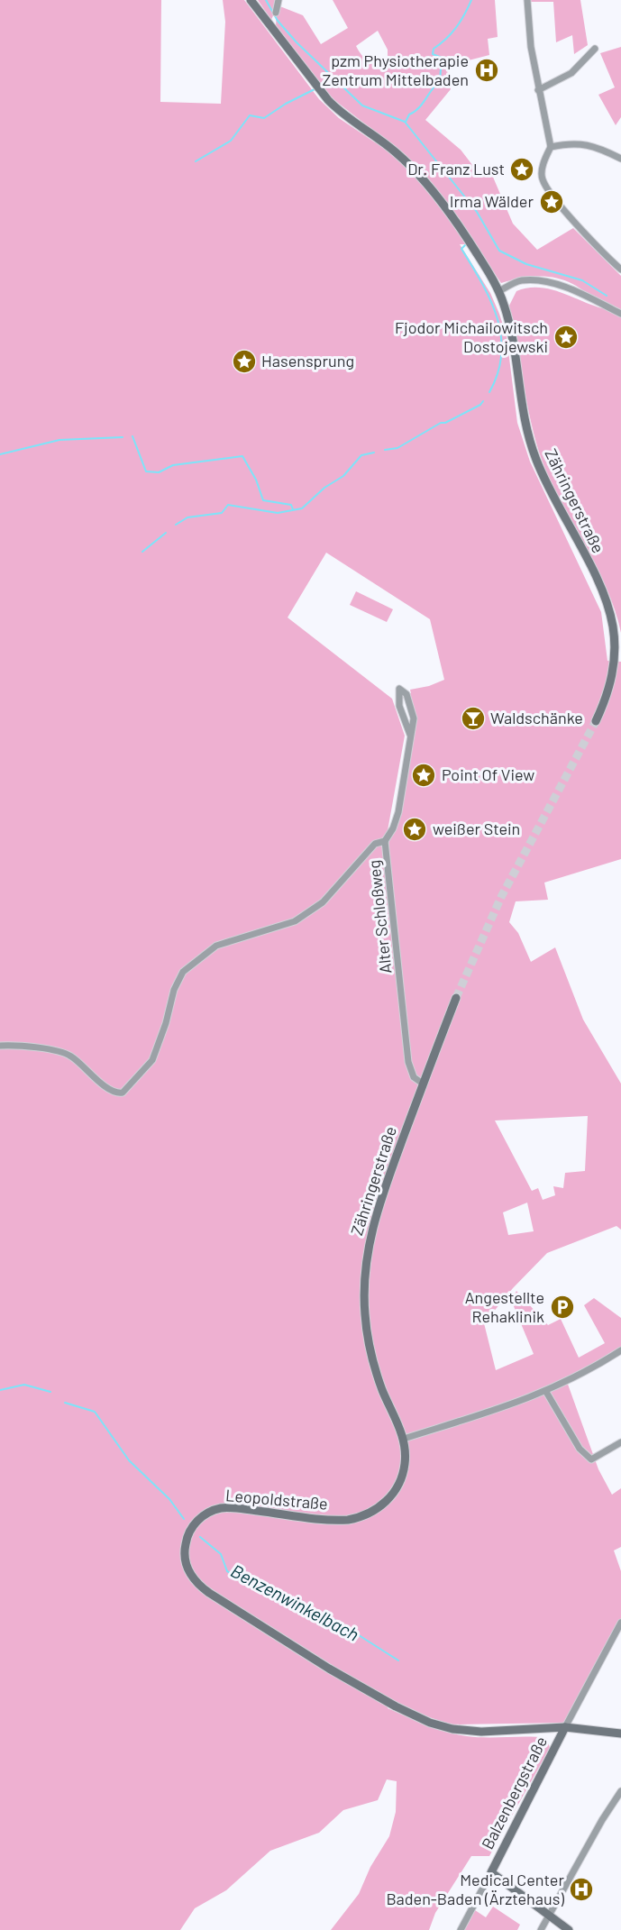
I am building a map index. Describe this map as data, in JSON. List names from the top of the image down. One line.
{"streets":{"main road":["Zähringerstraße","Leopoldstraße","Balzenbergstraße"],"street":["Alter Schloßweg"]},"crossings":[["Zähringerstraße","Alter Schloßweg"],["Zähringerstraße","Leopoldstraße"],["Leopoldstraße","Balzenbergstraße"]],"water":["Benzenwinkelbach"],"places":{"hospital":["pzm Physiotherapie Zentrum Mittelbaden","Medical Center Baden-Baden (Ärztehaus)"],"place":["Dr. Franz Lust","Irma Wälder","Fjodor Michailowitsch Dostojewski","Hasensprung","Point Of View","weißer Stein"],"bar":["Waldschänke"],"parking":["Angestellte Rehaklinik"]}}
